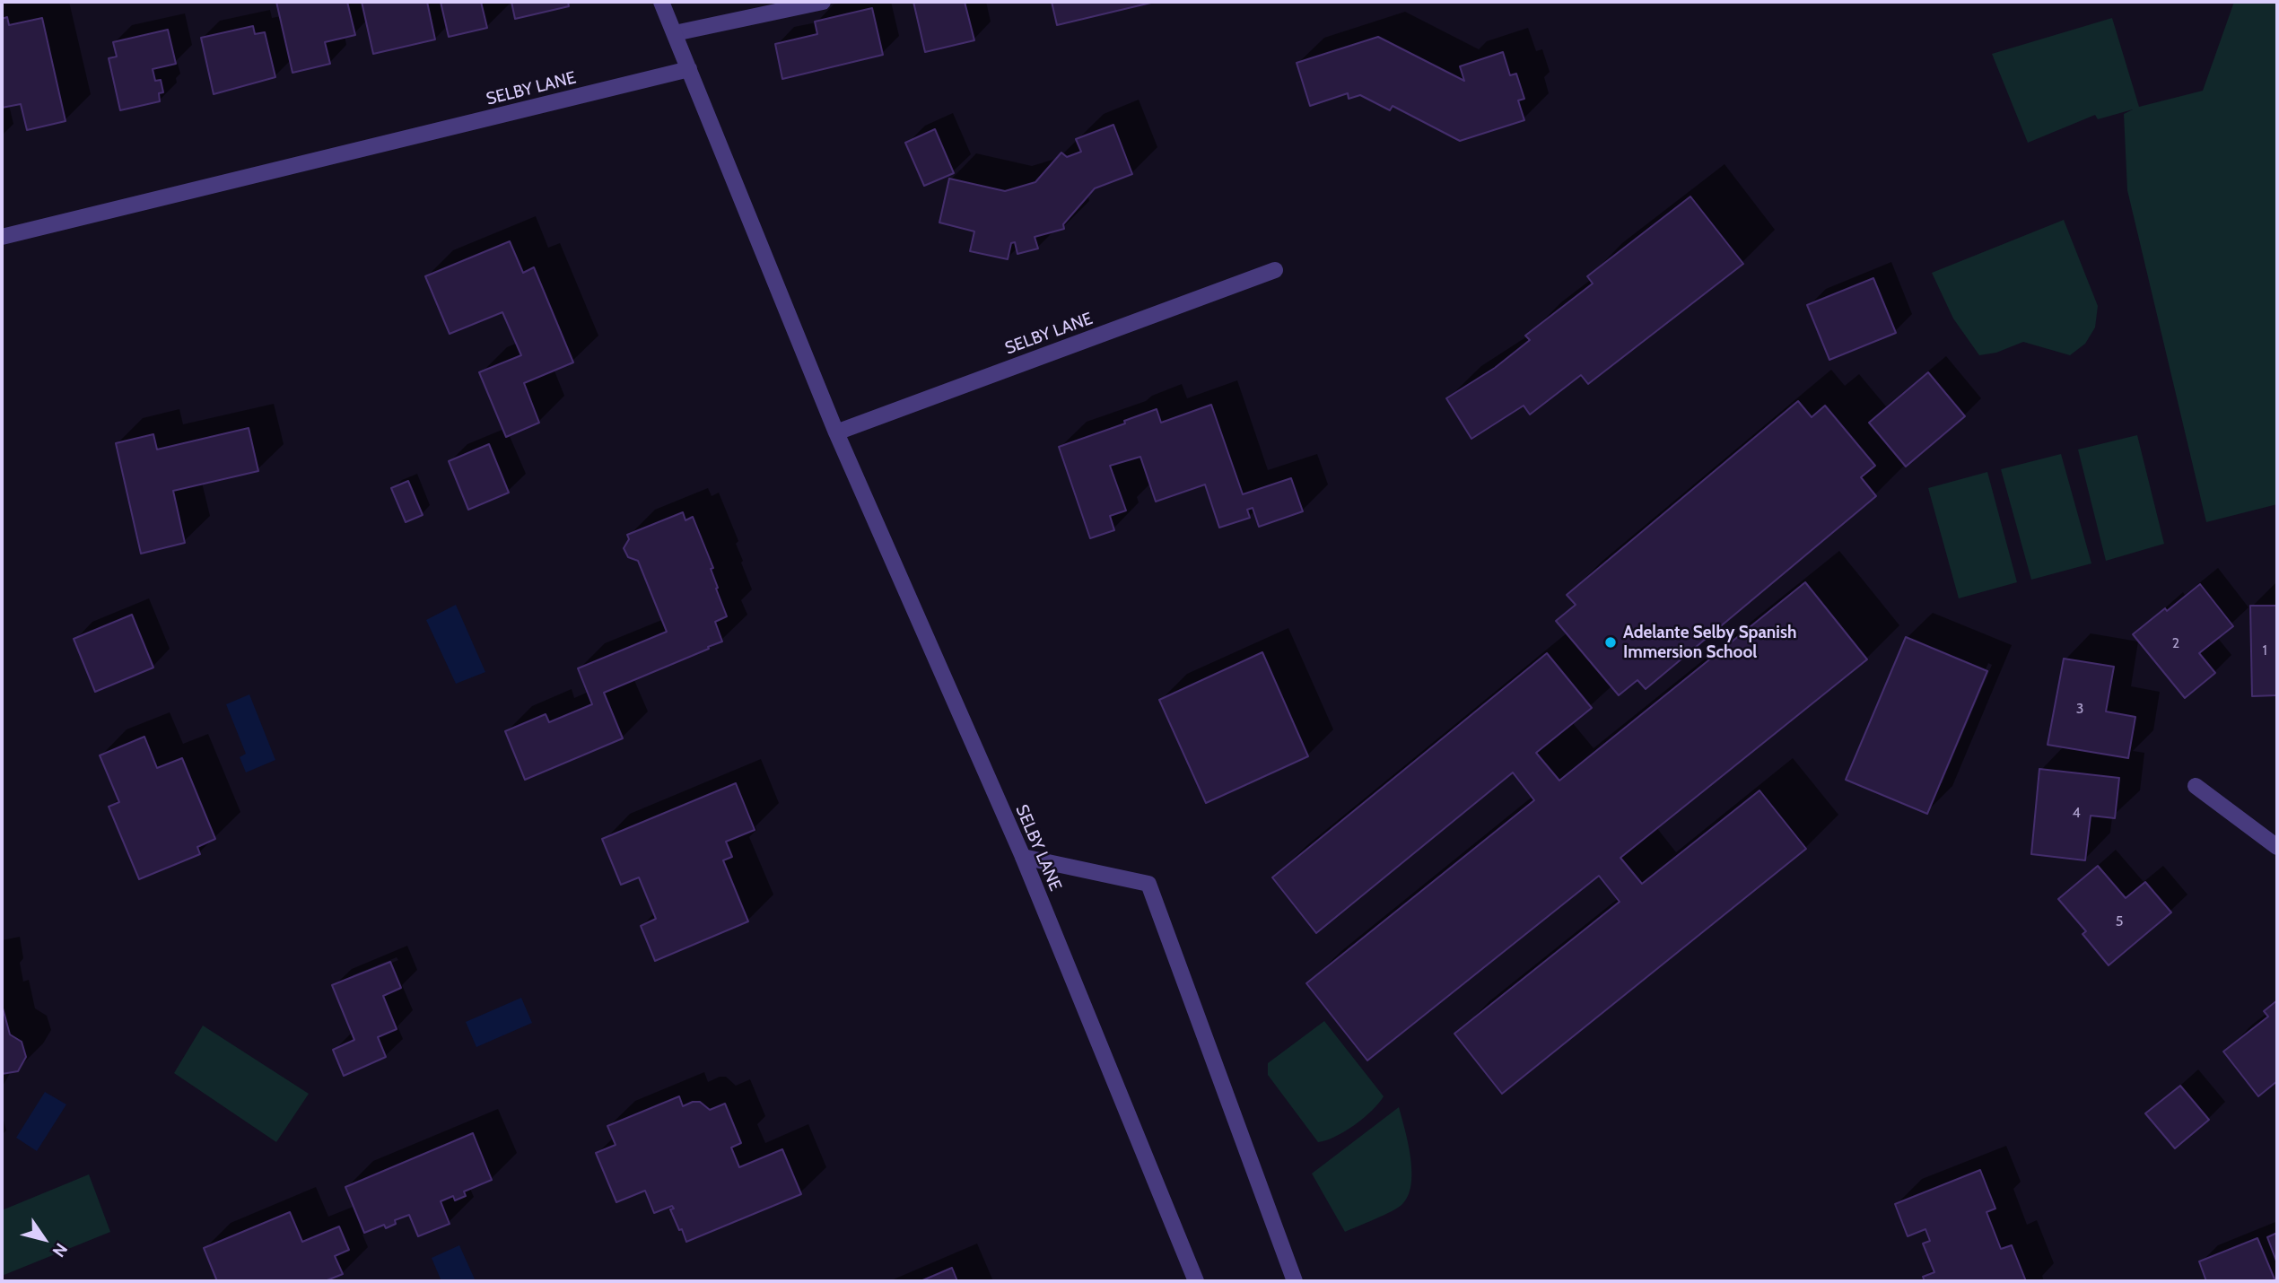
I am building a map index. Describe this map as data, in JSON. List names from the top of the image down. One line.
{"streets":{"street":["SELBY LANE"]},"places":["Adelante Selby Spanish Immersion School"],"house_numbers":["2","1","3","4","5"],"north":"bottom right"}
